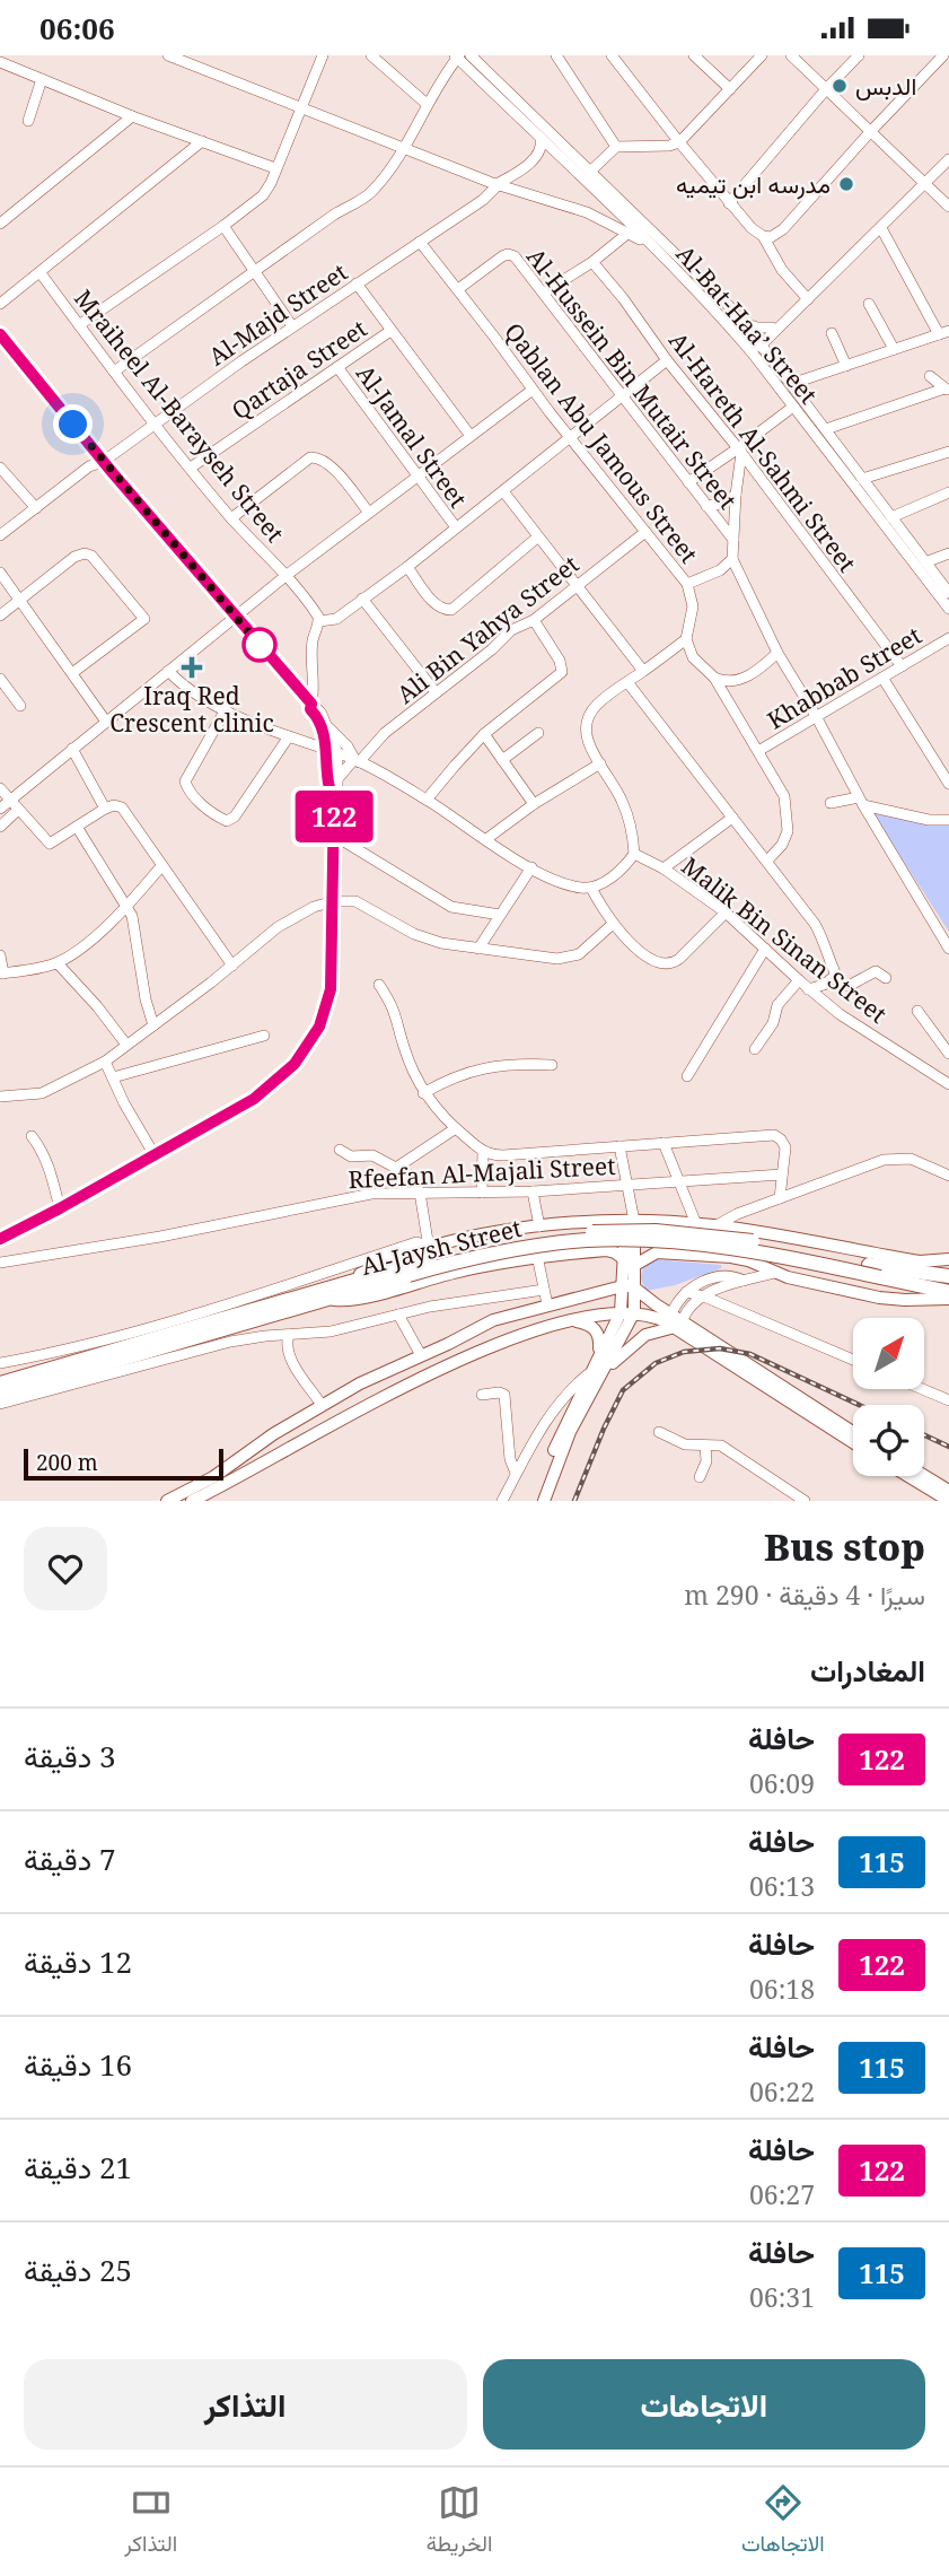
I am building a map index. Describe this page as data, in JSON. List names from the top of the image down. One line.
{"streets":{"highway":["Al-Jaysh Street"],"street":["Al-Majd Street","Al-Bat-Haa’ Street","Qartaja Street","Al-Hussein Bin Mutair Street","Mraiheel Al-Barayseh Street","Al-Jamal Street","Qablan Abu Jamous Street","Al-Hareth Al-Sahmi Street","Ali Bin Yahya Street","Khabbab Street","Malik Bin Sinan Street","Rfeefan Al-Majali Street"]},"crossings":[["Al-Majd Street","Al-Bat-Haa’ Street"],["Al-Majd Street","Mraiheel Al-Barayseh Street"],["Al-Majd Street","Qablan Abu Jamous Street"],["Qartaja Street","Mraiheel Al-Barayseh Street"],["Qartaja Street","Al-Jamal Street"],["Al-Hussein Bin Mutair Street","Qablan Abu Jamous Street"],["Qablan Abu Jamous Street","Ali Bin Yahya Street"],["Al-Hareth Al-Sahmi Street","Khabbab Street"]],"places":{"other":["الدبس","مدرسه ابن تيميه"],"health":["Iraq Red Crescent clinic"]},"lines":["bus line 122"],"scale_bar":"200 m","north":"top right","page":{"status":"06:06","on_map":"122","scale":"200 m","heading":[["Bus stop","سيرًا · 4 دقيقة · 290 m"],"المغادرات"],"list":[{"mark":"122","name":"حافلة","note":"06:09","value":"3 دقيقة"},{"mark":"115","name":"حافلة","note":"06:13","value":"7 دقيقة"},{"mark":"122","name":"حافلة","note":"06:18","value":"12 دقيقة"},{"mark":"115","name":"حافلة","note":"06:22","value":"16 دقيقة"},{"mark":"122","name":"حافلة","note":"06:27","value":"21 دقيقة"},{"mark":"115","name":"حافلة","note":"06:31","value":"25 دقيقة"}],"buttons":["الاتجاهات","التذاكر"],"tabs":["الاتجاهات","الخريطة","التذاكر"]}}
